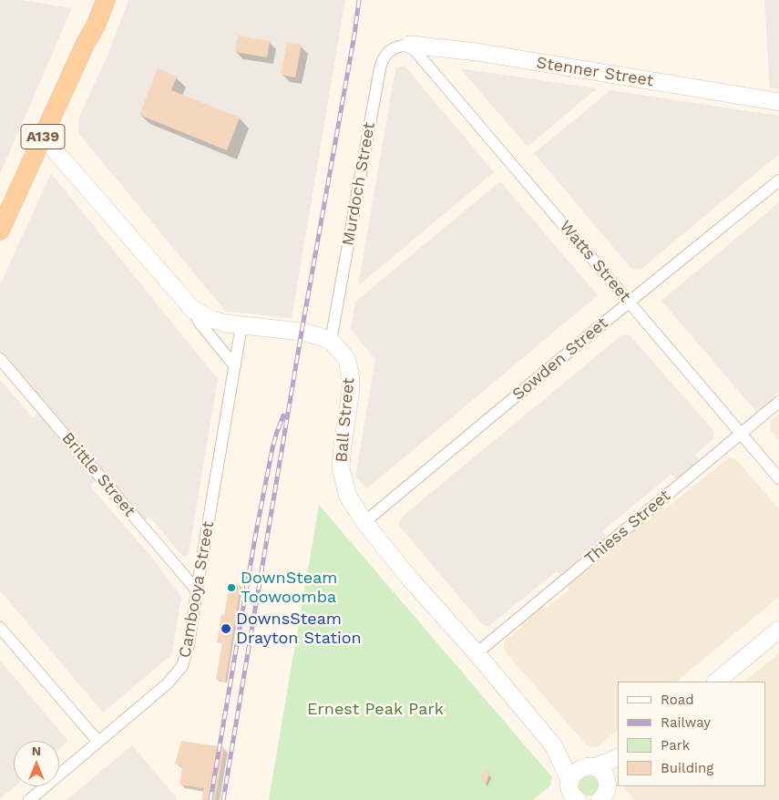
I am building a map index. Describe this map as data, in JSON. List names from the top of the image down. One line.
{"streets":{"highway":["A139"],"main road":["Stenner Street","Ball Street"],"street":["Murdoch Street","Watts Street","Sowden Street","Brittle Street","Thiess Street","Cambooya Street"]},"crossings":[["Stenner Street","Murdoch Street"],["Stenner Street","Watts Street"],["Murdoch Street","Watts Street"],["Murdoch Street","Ball Street"],["Watts Street","Sowden Street"],["Watts Street","Thiess Street"],["Sowden Street","Ball Street"],["Ball Street","Thiess Street"],["Brittle Street","Cambooya Street"]],"parks":["Ernest Peak Park"],"places":["DownSteam Toowoomba","DownsSteam Drayton Station"],"legend":["Road","Railway","Park","Building"],"north":"top"}
